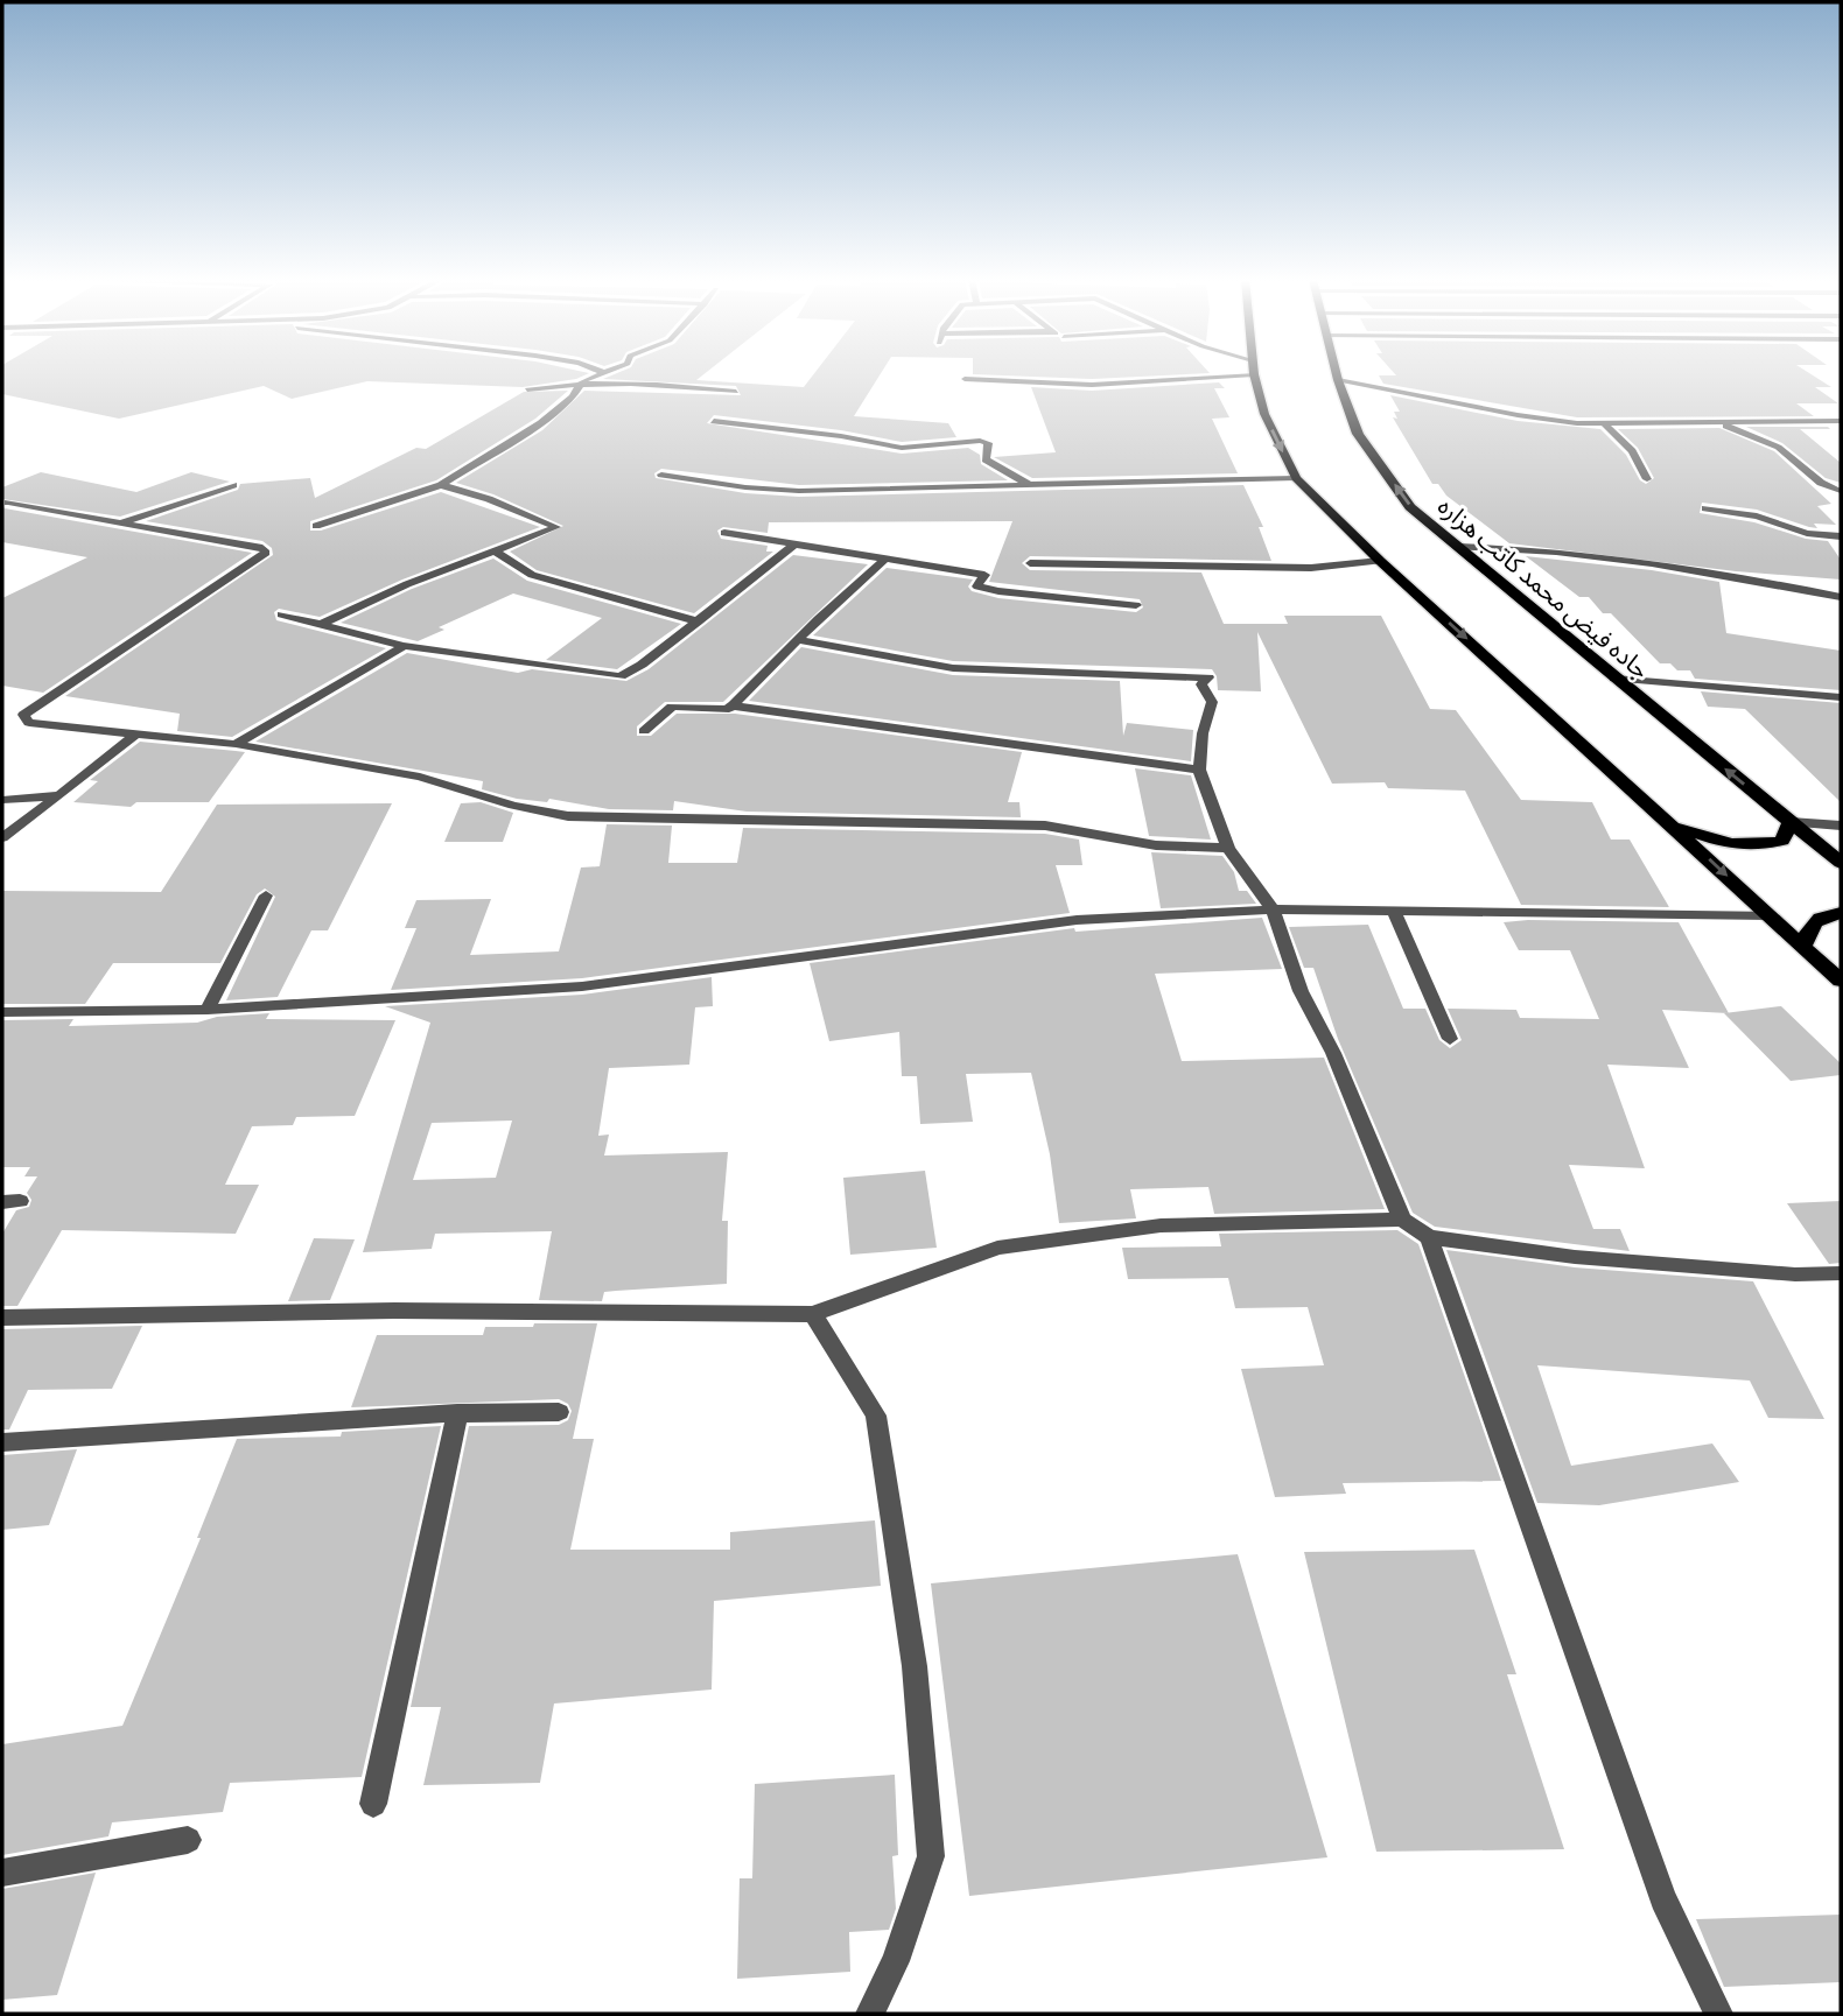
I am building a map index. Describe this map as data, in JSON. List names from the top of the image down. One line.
{"streets":{"main road":["جاده فیض محمد کاتب هزاره"]}}
